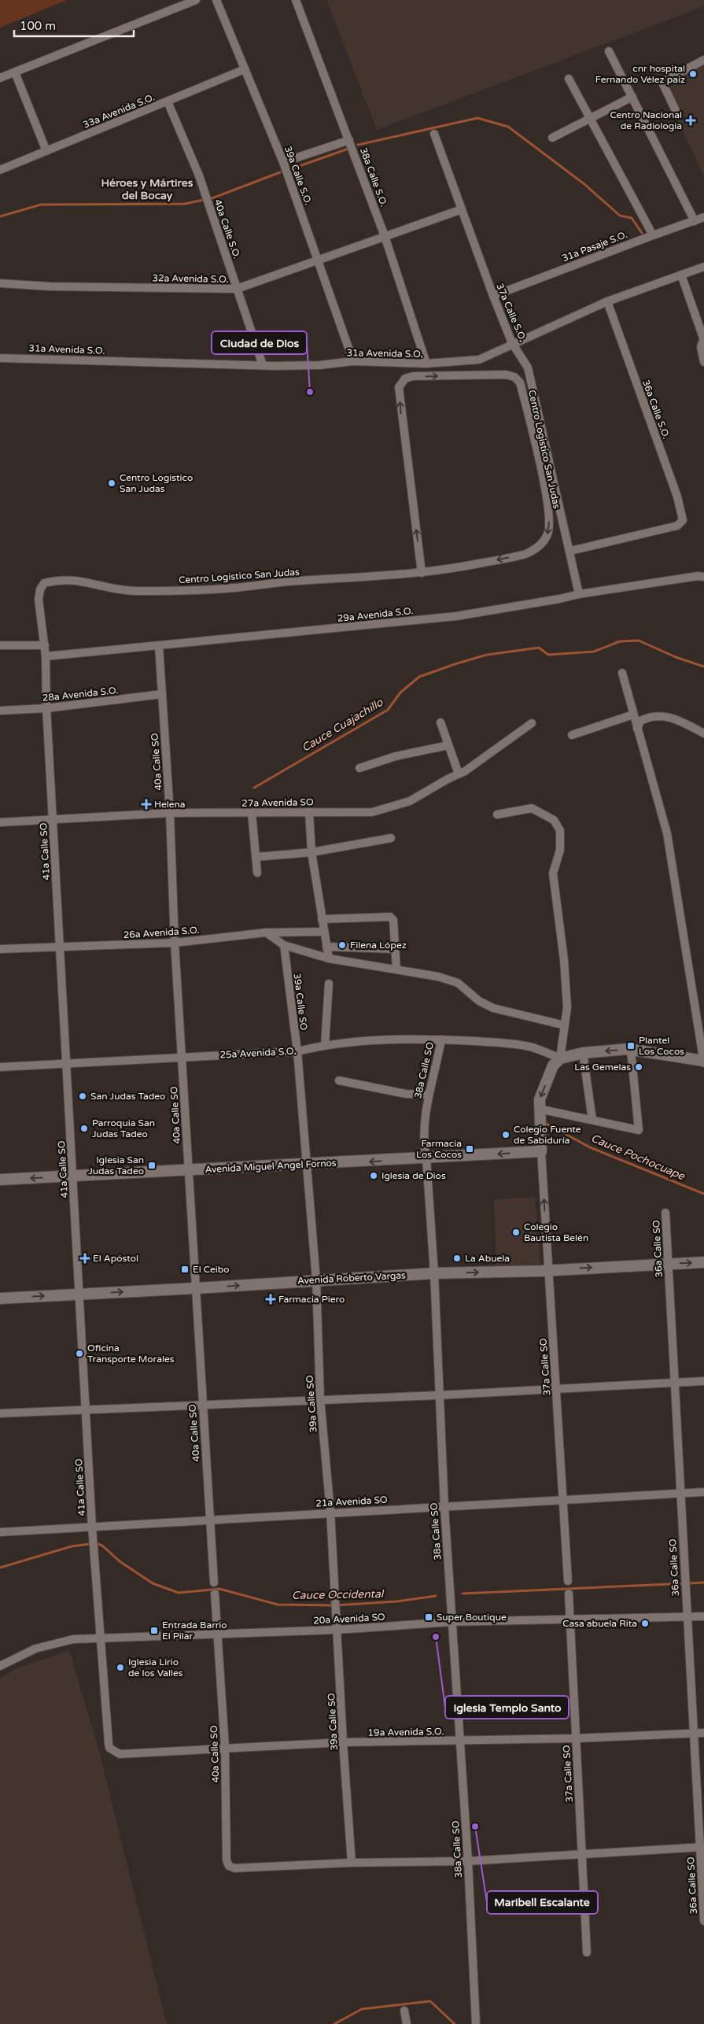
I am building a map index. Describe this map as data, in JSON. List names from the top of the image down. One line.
{"streets":{"street":["33a Avenida S.O.","39a Calle S.O.","38a Calle S.O.","40a Calle S.O.","31a Pasaje S.O.","32a Avenida S.O.","37a Calle S.O.","31a Avenida S.O.","36a Calle S.O.","Centro Logistico San Judas","29a Avenida S.O.","28a Avenida S.O.","40a Calle SO","27a Avenida SO","41a Calle SO","26a Avenida S.O.","39a Calle SO","25a Avenida S.O.","38a Calle SO","Avenida Miguel Angel Fornos","36a Calle SO","Avenida Roberto Vargas","37a Calle SO","21a Avenida SO","20a Avenida SO","19a Avenida S.O."]},"crossings":[["33a Avenida S.O.","39a Calle S.O."],["33a Avenida S.O.","40a Calle S.O."],["39a Calle S.O.","32a Avenida S.O."],["39a Calle S.O.","31a Avenida S.O."],["38a Calle S.O.","32a Avenida S.O."],["38a Calle S.O.","31a Avenida S.O."],["40a Calle S.O.","32a Avenida S.O."],["40a Calle S.O.","31a Avenida S.O."],["31a Pasaje S.O.","37a Calle S.O."],["32a Avenida S.O.","37a Calle S.O."],["37a Calle S.O.","31a Avenida S.O."],["37a Calle S.O.","36a Calle S.O."],["37a Calle S.O.","29a Avenida S.O."],["31a Avenida S.O.","36a Calle S.O."],["Centro Logistico San Judas","41a Calle SO"],["29a Avenida S.O.","40a Calle SO"],["29a Avenida S.O.","41a Calle SO"],["28a Avenida S.O.","40a Calle SO"],["28a Avenida S.O.","41a Calle SO"],["40a Calle SO","27a Avenida SO"],["40a Calle SO","26a Avenida S.O."],["40a Calle SO","39a Calle SO"],["40a Calle SO","25a Avenida S.O."],["40a Calle SO","Avenida Miguel Angel Fornos"],["40a Calle SO","Avenida Roberto Vargas"],["40a Calle SO","21a Avenida SO"],["40a Calle SO","20a Avenida SO"],["40a Calle SO","19a Avenida S.O."],["27a Avenida SO","41a Calle SO"],["41a Calle SO","26a Avenida S.O."],["41a Calle SO","25a Avenida S.O."],["41a Calle SO","Avenida Miguel Angel Fornos"],["41a Calle SO","Avenida Roberto Vargas"],["41a Calle SO","21a Avenida SO"],["41a Calle SO","20a Avenida SO"],["41a Calle SO","19a Avenida S.O."],["39a Calle SO","25a Avenida S.O."],["39a Calle SO","Avenida Miguel Angel Fornos"],["39a Calle SO","Avenida Roberto Vargas"],["39a Calle SO","21a Avenida SO"],["39a Calle SO","20a Avenida SO"],["39a Calle SO","19a Avenida S.O."],["25a Avenida S.O.","38a Calle SO"],["38a Calle SO","Avenida Miguel Angel Fornos"],["38a Calle SO","Avenida Roberto Vargas"],["38a Calle SO","21a Avenida SO"],["38a Calle SO","20a Avenida SO"],["38a Calle SO","19a Avenida S.O."],["Avenida Miguel Angel Fornos","37a Calle SO"],["36a Calle SO","Avenida Roberto Vargas"],["36a Calle SO","21a Avenida SO"],["36a Calle SO","20a Avenida SO"],["36a Calle SO","19a Avenida S.O."],["Avenida Roberto Vargas","37a Calle SO"],["37a Calle SO","21a Avenida SO"],["37a Calle SO","20a Avenida SO"],["37a Calle SO","19a Avenida S.O."]],"one_way":["Avenida Miguel Angel Fornos","Avenida Roberto Vargas"],"districts":["Héroes y Mártires del Bocay"],"water":["Cauce Cuajachillo","Cauce Pochocuape","Cauce Occidental"],"places":{"other":["cnr hospital Fernando Vélez paíz","Ciudad de Dios","Centro Logístico San Judas","Filena López","Las Gemelas","San Judas Tadeo","Parroquia San Judas Tadeo","Colegio Fuente de Sabiduría","Iglesia de Dios","Colegio Bautista Belén","La Abuela","Oficina Transporte Morales","Casa abuela Rita","Iglesia Templo Santo","Iglesia Lirio de los Valles","Maribell Escalante"],"health":["Centro Nacional de Radiologia","Helena","El Apóstol","Farmacia Piero"],"transit":["Plantel Los Cocos","Farmacia Los Cocos","Iglesia San Judas Tadeo","El Ceibo","Super Boutique","Entrada Barrio El Pilar"]},"scale_bar":"100 m"}
